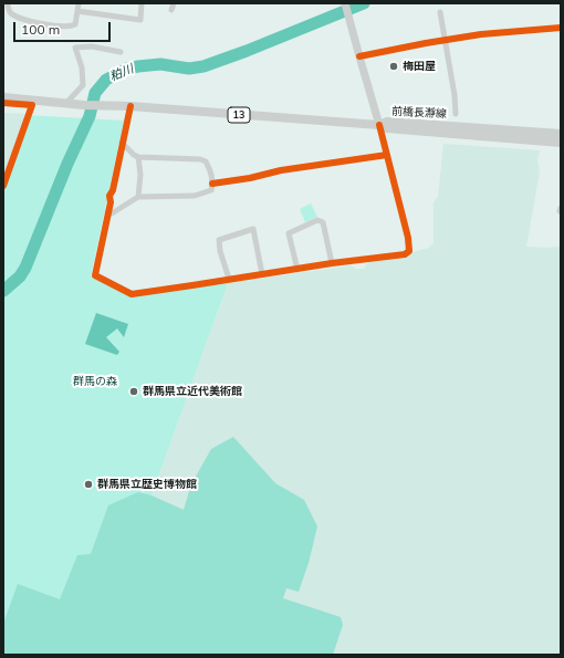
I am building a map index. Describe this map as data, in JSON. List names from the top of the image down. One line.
{"streets":{"main road":["前橋長瀞線","13"]},"water":["粕川"],"parks":["群馬の森"],"places":["梅田屋","群馬県立近代美術館","群馬県立歴史博物館"],"scale_bar":"100 m"}
